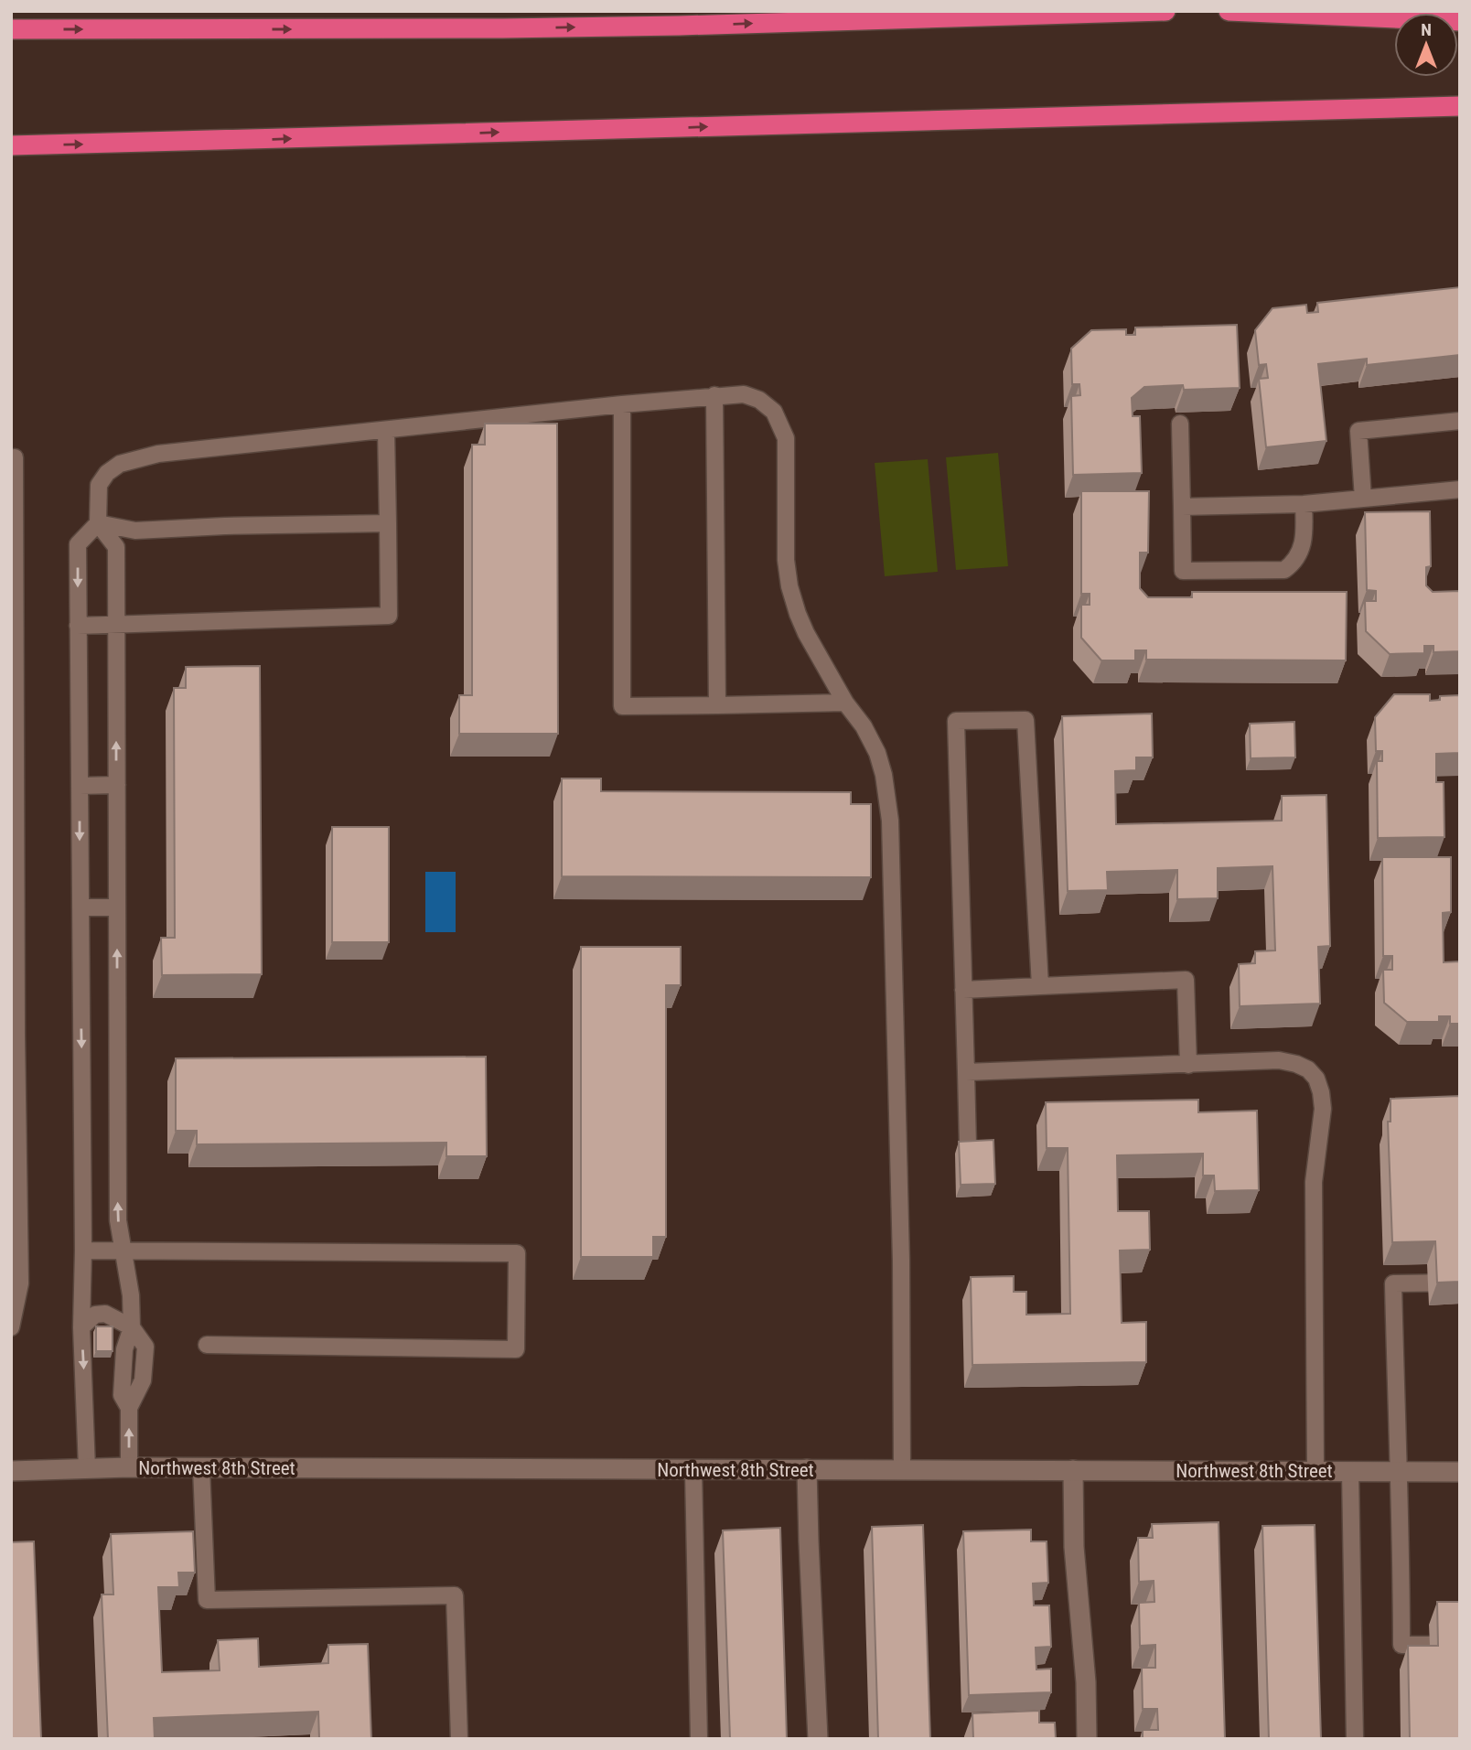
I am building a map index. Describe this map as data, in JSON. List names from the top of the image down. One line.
{"streets":{"street":["Northwest 8th Street"]},"north":"top"}
